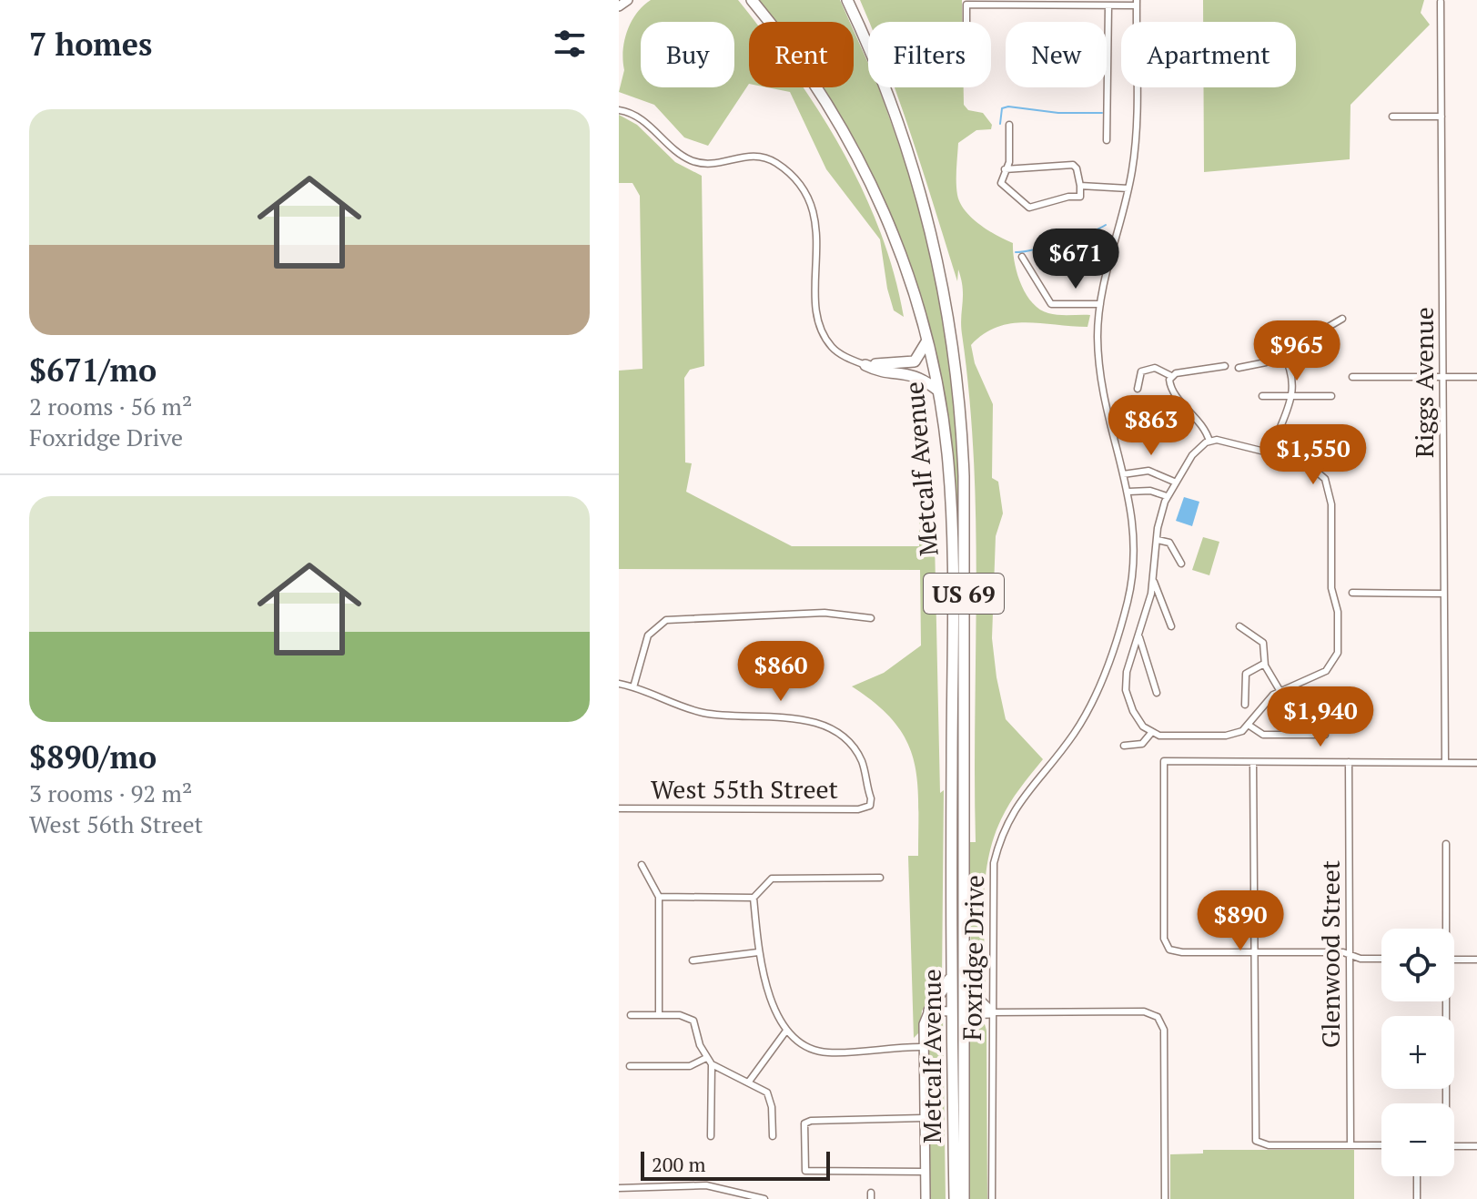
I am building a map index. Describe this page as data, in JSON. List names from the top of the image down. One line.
{"streets":{"highway":["Metcalf Avenue","US 69"],"street":["Riggs Avenue","West 55th Street","Glenwood Street","Foxridge Drive"]},"scale_bar":"200 m","page":{"heading":"7 homes","chip":["Buy","Rent","Filters","New","Apartment"],"list":[{"name":"$671/mo","note":"2 rooms · 56 m² · Foxridge Drive"},{"name":"$890/mo","note":"3 rooms · 92 m² · West 56th Street"}],"price":["$671","$965","$863","$1,550","$860","$1,940","$890"],"map_buttons":["+","−"],"scale":"200 m"}}
